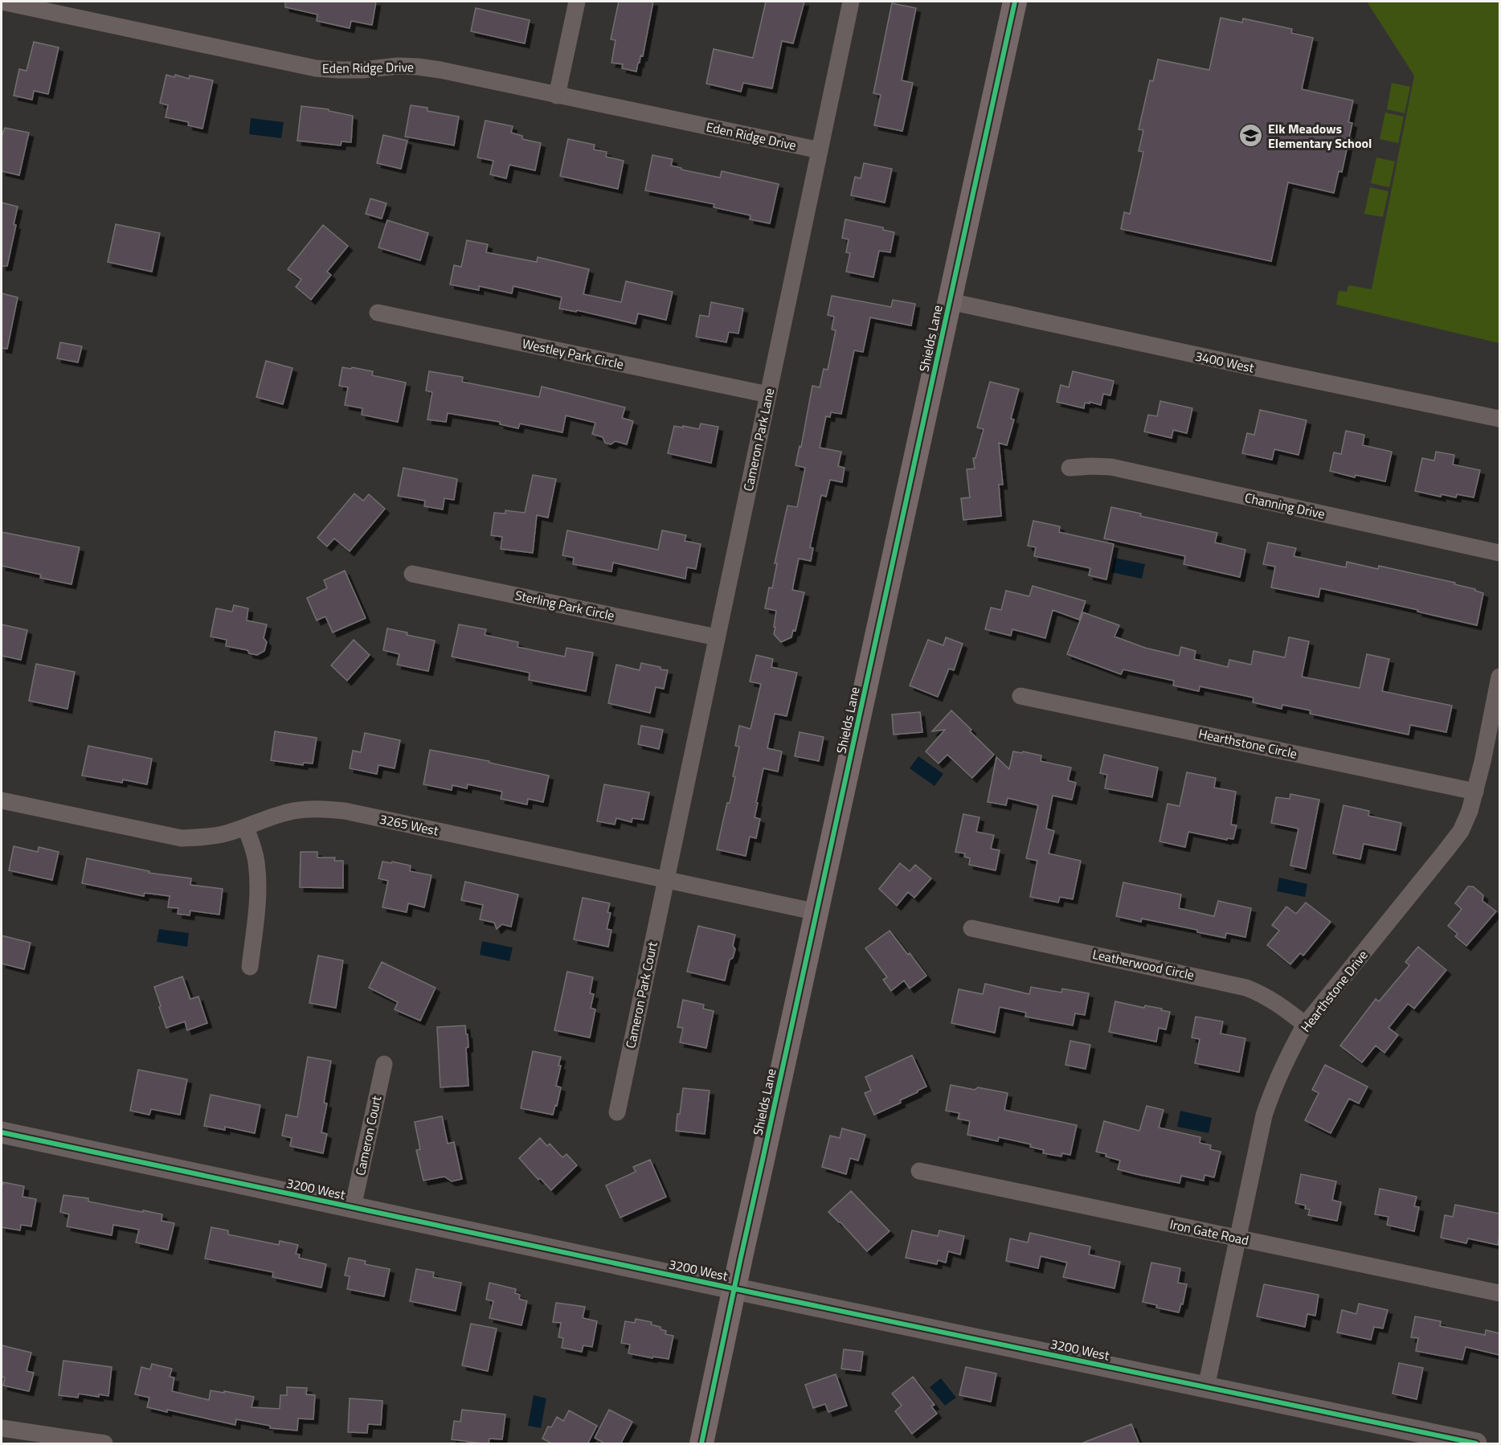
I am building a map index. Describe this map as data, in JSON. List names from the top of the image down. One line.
{"streets":{"main road":["Shields Lane"],"street":["Eden Ridge Drive","Westley Park Circle","3400 West","Cameron Park Lane","Channing Drive","Sterling Park Circle","Hearthstone Circle","3265 West","Leatherwood Circle","Hearthstone Drive","Cameron Park Court","Cameron Court","3200 West","Iron Gate Road"]},"crossings":[["Eden Ridge Drive","Cameron Park Lane"],["Shields Lane","3400 West"],["Shields Lane","3265 West"],["Shields Lane","3200 West"],["Westley Park Circle","Cameron Park Lane"],["Cameron Park Lane","Sterling Park Circle"],["Cameron Park Lane","3265 West"],["Cameron Park Lane","Cameron Park Court"],["Hearthstone Circle","Hearthstone Drive"],["3265 West","Cameron Park Court"],["Leatherwood Circle","Hearthstone Drive"],["Hearthstone Drive","3200 West"],["Hearthstone Drive","Iron Gate Road"],["Cameron Court","3200 West"]],"places":{"school or university":["Elk Meadows Elementary School"]}}
